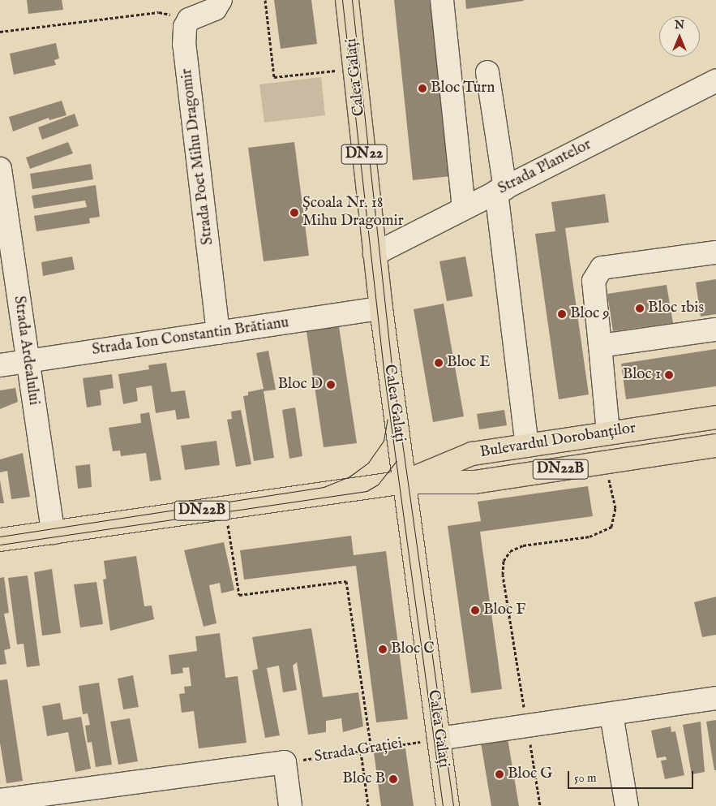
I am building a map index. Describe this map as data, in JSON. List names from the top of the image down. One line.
{"streets":{"main road":["Calea Galați","DN22","Bulevardul Dorobanților","DN22B"],"street":["Strada Poet Mihu Dragomir","Strada Plantelor","Strada Ion Constantin Brătianu","Strada Ardealului"],"path":["Strada Grației"]},"crossings":[["Calea Galați","Strada Plantelor"],["Calea Galați","Strada Ion Constantin Brătianu"],["Calea Galați","Bulevardul Dorobanților"],["Calea Galați","Strada Grației"],["Strada Poet Mihu Dragomir","Strada Ion Constantin Brătianu"],["Strada Ion Constantin Brătianu","Strada Ardealului"],["Strada Ardealului","Bulevardul Dorobanților"]],"places":["Bloc Turn","Școala Nr. 18 Mihu Dragomir","Bloc 1bis","Bloc 9","Bloc E","Bloc 1","Bloc D","Bloc F","Bloc C","Bloc G","Bloc B"],"scale_bar":"50 m","north":"top"}
